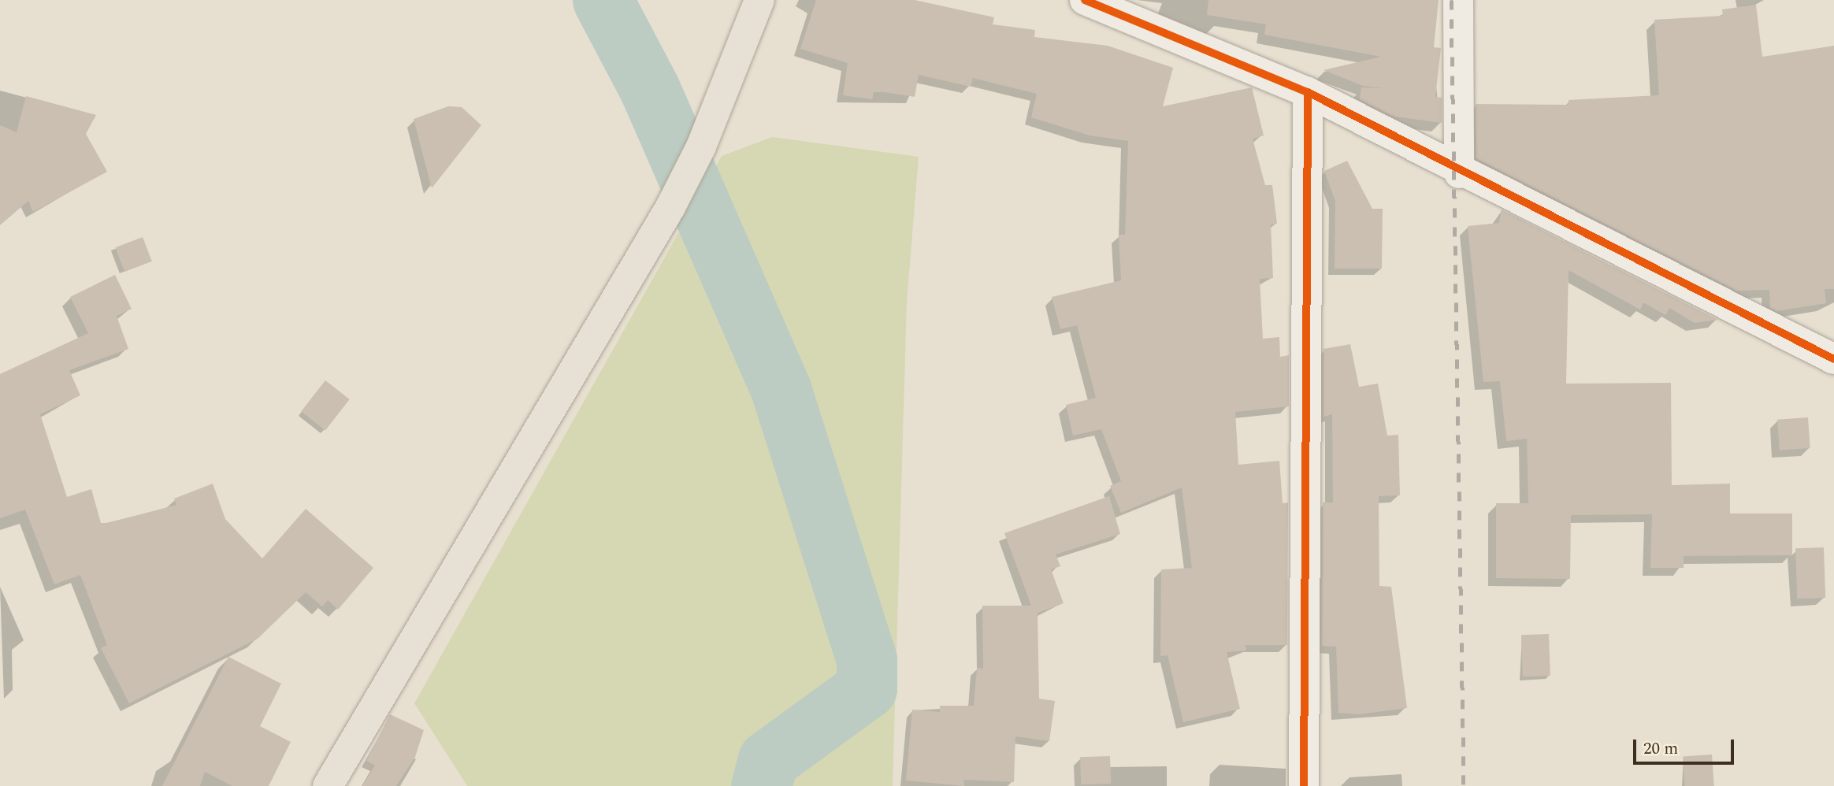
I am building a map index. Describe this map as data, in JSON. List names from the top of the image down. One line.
{"scale_bar":"20 m"}
